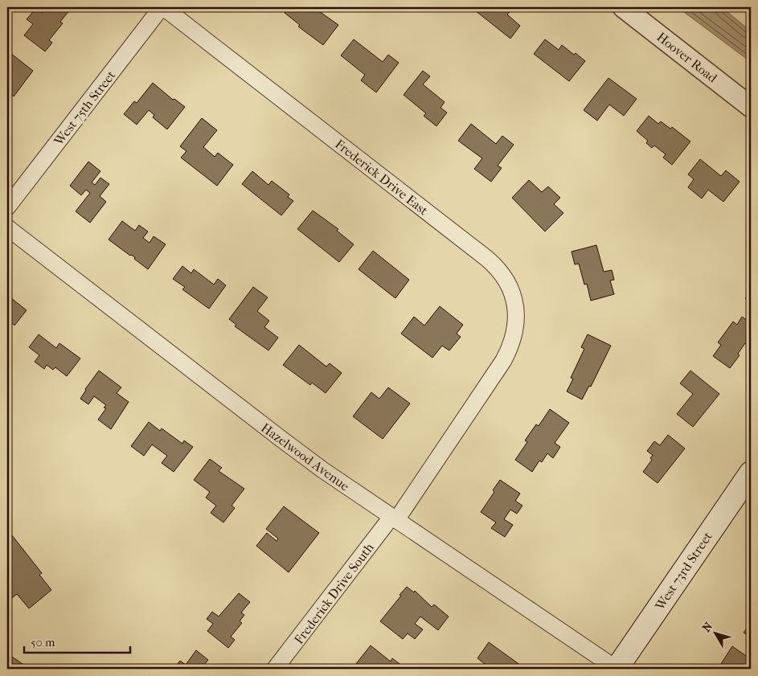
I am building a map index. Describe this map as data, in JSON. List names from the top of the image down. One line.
{"streets":{"main road":["West 73rd Street"],"street":["Hoover Road","West 75th Street","Frederick Drive East","Hazelwood Avenue","Frederick Drive South"]},"crossings":[["West 75th Street","Frederick Drive East"],["Frederick Drive East","Frederick Drive South"],["Hazelwood Avenue","West 73rd Street"],["Hazelwood Avenue","Frederick Drive South"]],"scale_bar":"50 m","north":"top left"}
